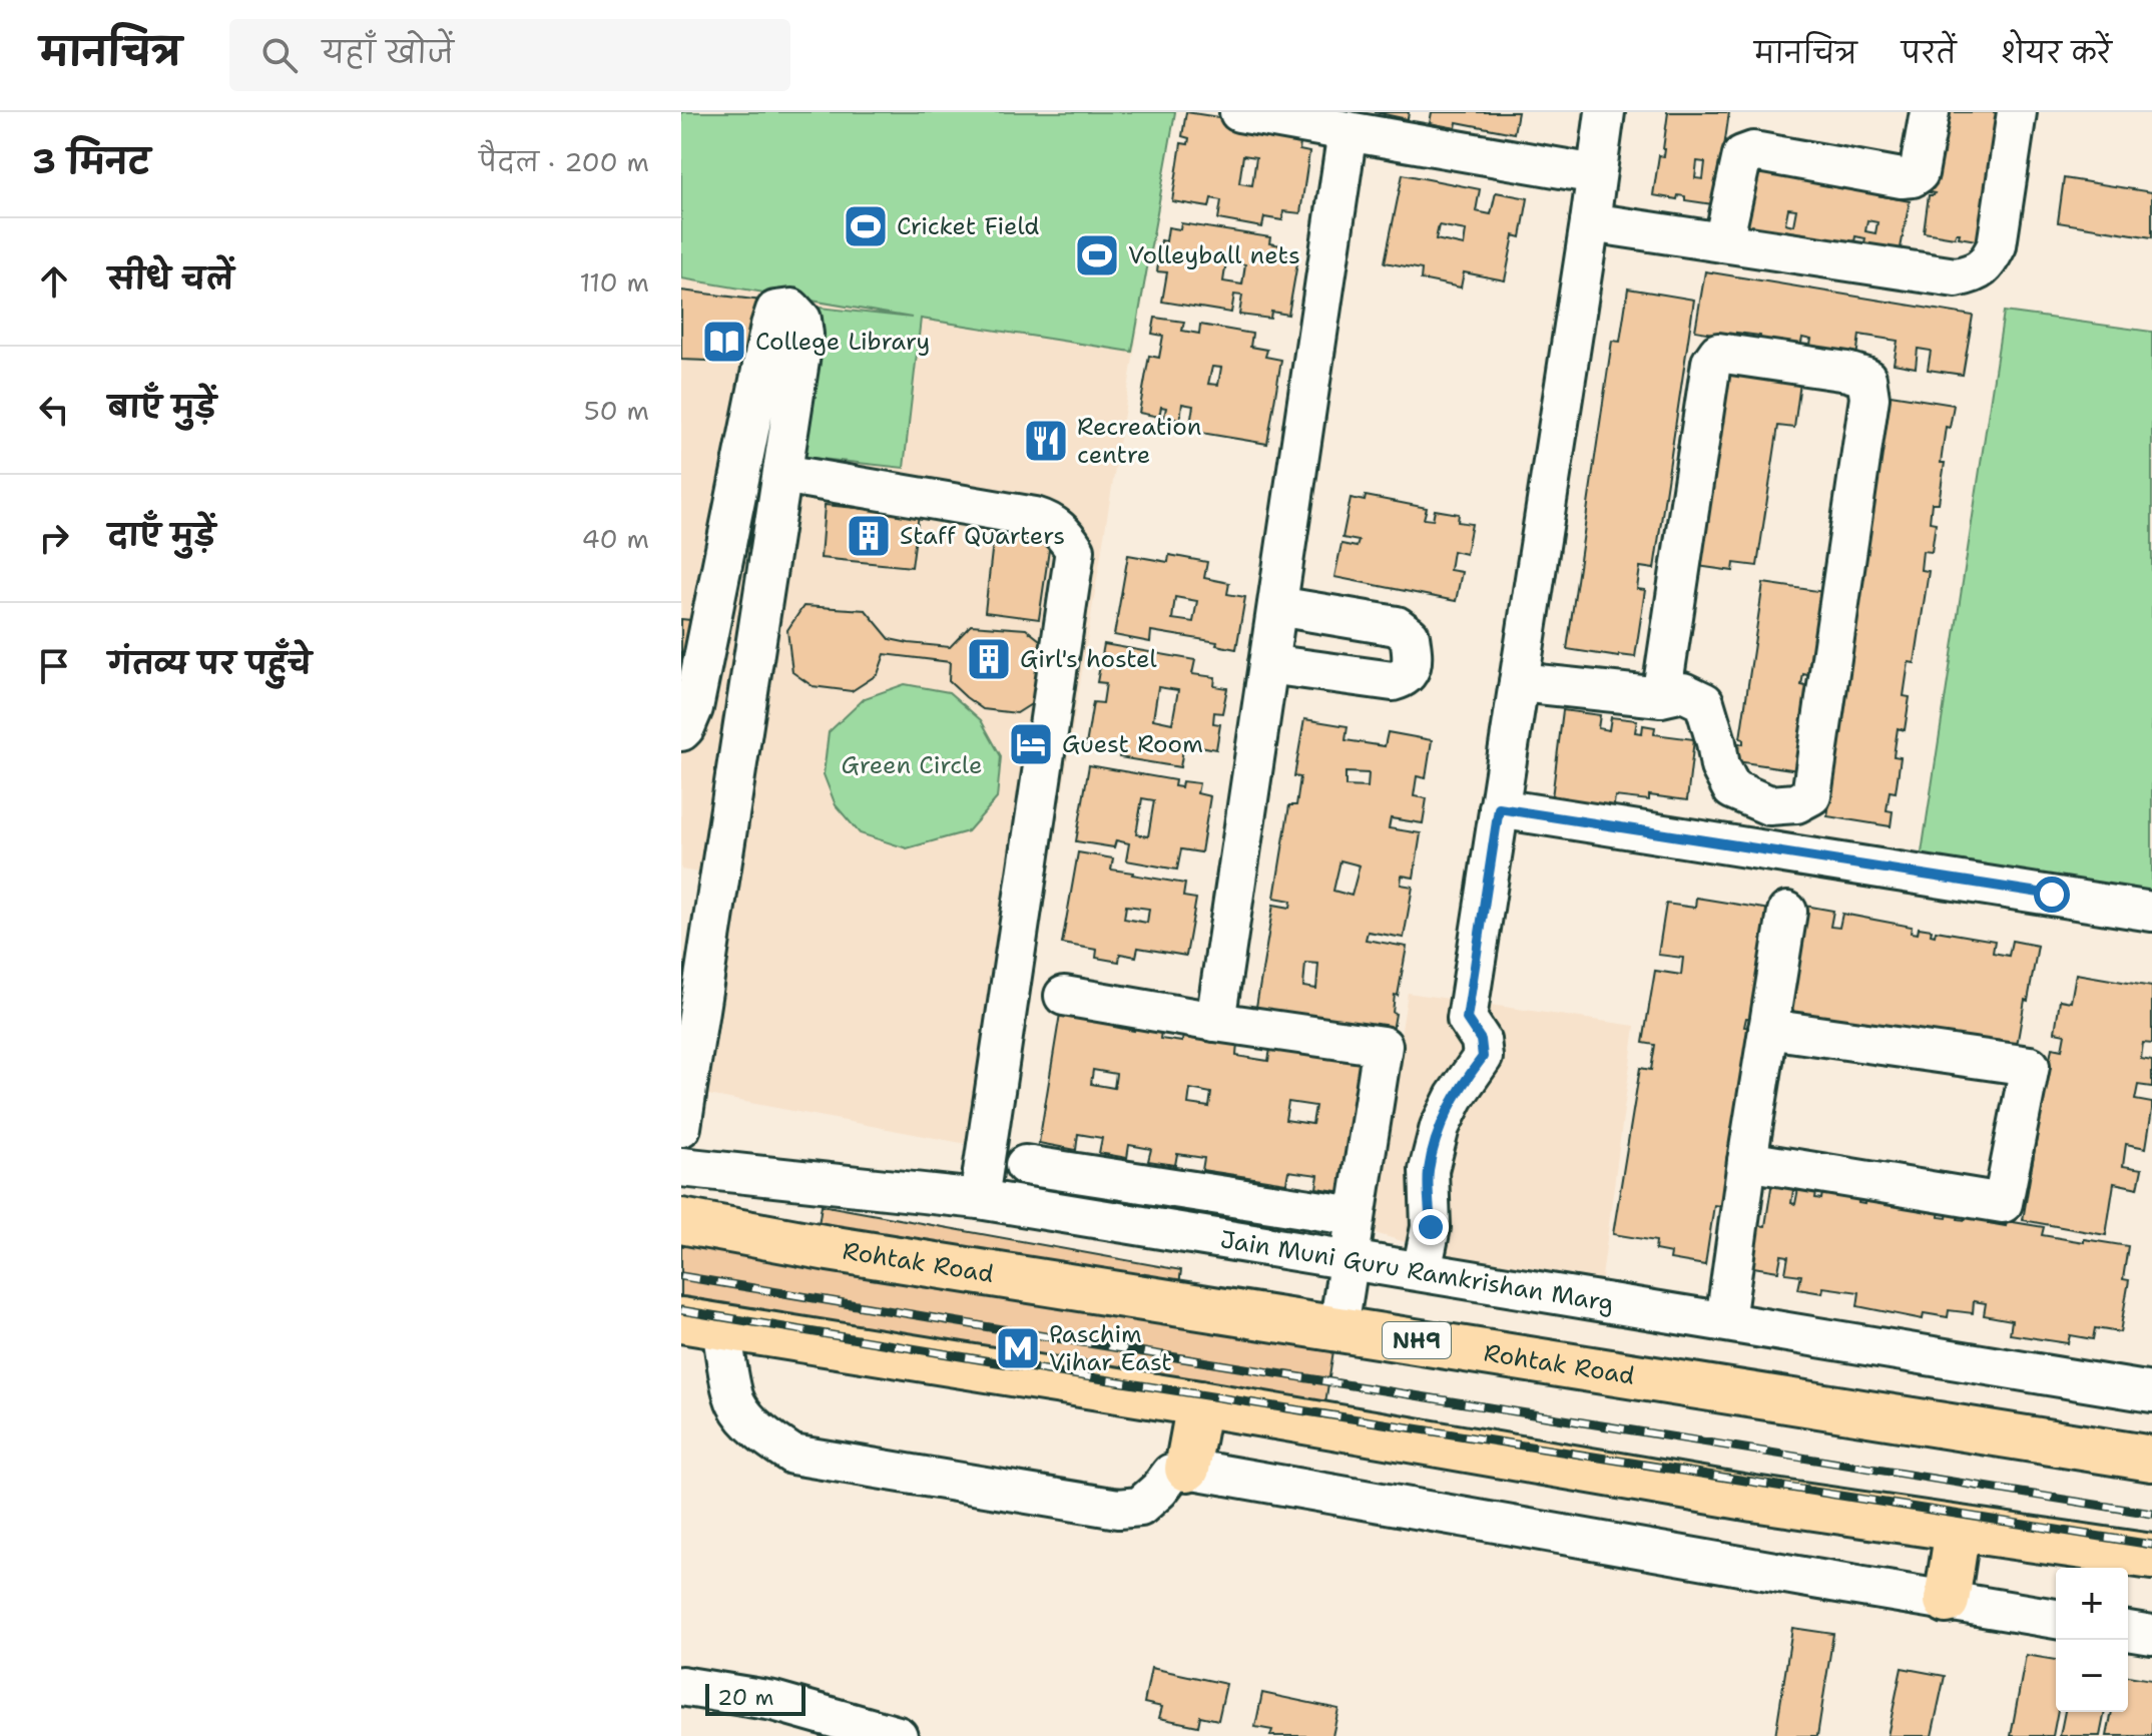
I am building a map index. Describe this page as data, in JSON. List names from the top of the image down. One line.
{"streets":{"main road":["Rohtak Road","NH9"],"street":["Jain Muni Guru Ramkrishan Marg"]},"parks":["Green Circle"],"places":{"sports":["Cricket Field","Volleyball nets"],"library":["College Library"],"restaurant":["Recreation centre"],"building":["Staff Quarters","Girl's hostel"],"hotel":["Guest Room"],"metro station":["Paschim Vihar East"]},"scale_bar":"20 m","page":{"header":"मानचित्र","search":"यहाँ खोजें","nav":["मानचित्र","परतें","शेयर करें"],"heading":["3 मिनट","पैदल · 200 m"],"list":[["सीधे चलें","110 m"],["बाएँ मुड़ें","50 m"],["दाएँ मुड़ें","40 m"],"गंतव्य पर पहुँचे"],"map_buttons":["+","−"],"scale":"20 m"}}
